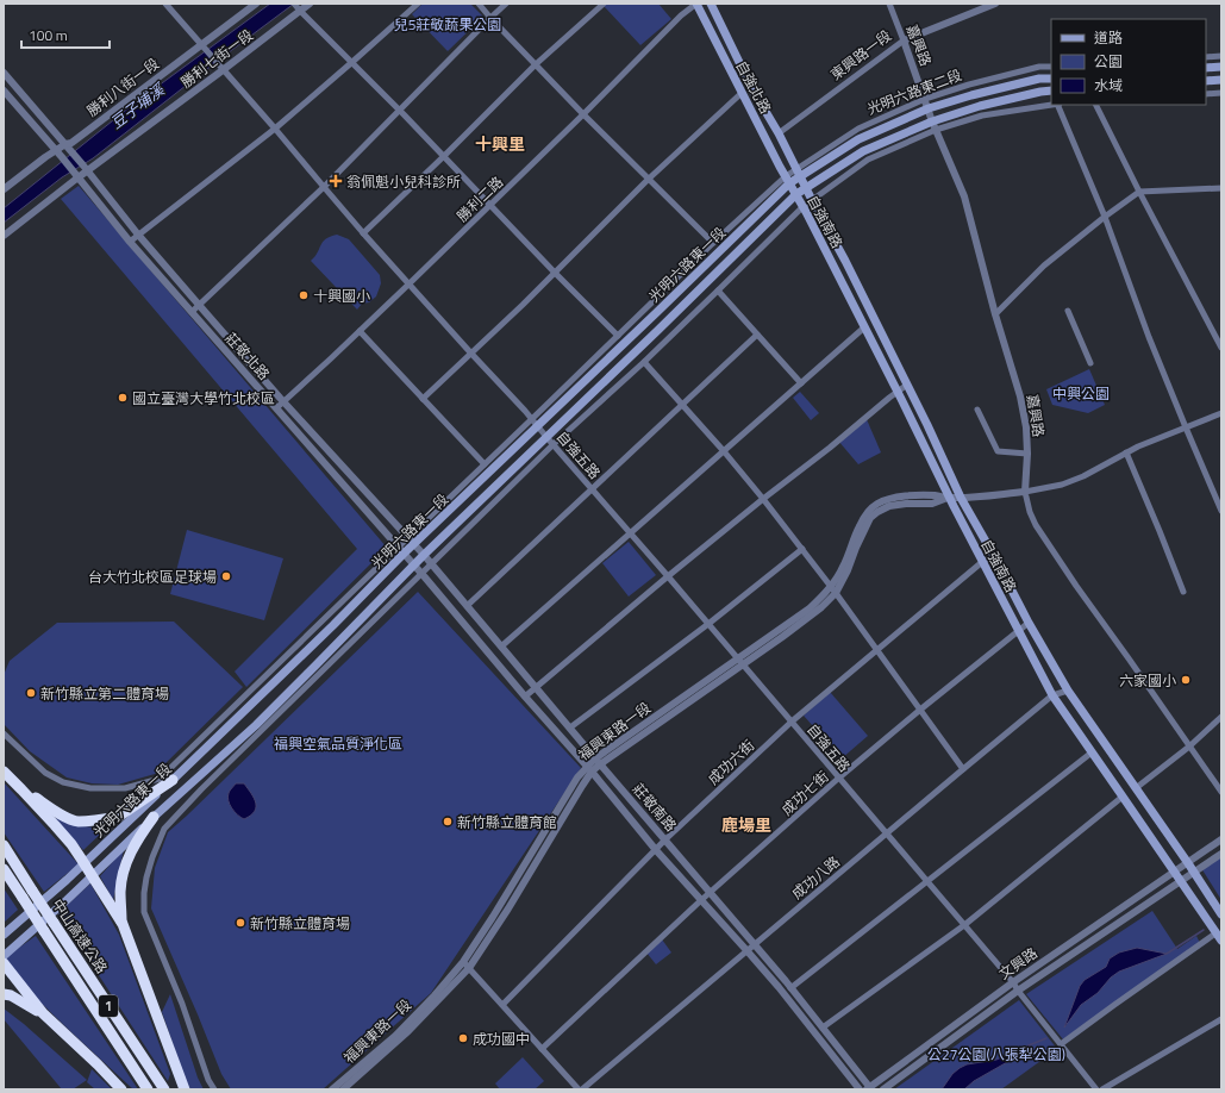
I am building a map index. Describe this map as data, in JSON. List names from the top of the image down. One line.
{"streets":{"highway":["中山高速公路","1"],"main road":["自強北路","光明六路東二段","自強南路","光明六路東一段"],"street":["嘉興路","東興路一段","勝利七街一段","勝利八街一段","勝利二路","莊敬北路","自強五路","福興東路一段","成功六街","成功七街","莊敬南路","成功八路","文興路"]},"crossings":[["嘉興路","東興路一段"],["嘉興路","光明六路東二段"],["嘉興路","福興東路一段"],["東興路一段","自強北路"],["勝利七街一段","莊敬北路"],["勝利七街一段","自強五路"],["勝利八街一段","莊敬北路"],["勝利八街一段","自強五路"],["自強北路","光明六路東二段"],["自強北路","勝利二路"],["自強北路","自強南路"],["自強北路","光明六路東一段"],["光明六路東二段","自強南路"],["光明六路東二段","光明六路東一段"],["勝利二路","莊敬北路"],["勝利二路","自強五路"],["自強南路","光明六路東一段"],["自強南路","福興東路一段"],["自強南路","成功六街"],["自強南路","成功七街"],["自強南路","成功八路"],["自強南路","文興路"],["光明六路東一段","莊敬北路"],["光明六路東一段","自強五路"],["光明六路東一段","莊敬南路"],["光明六路東一段","中山高速公路"],["莊敬北路","莊敬南路"],["自強五路","福興東路一段"],["自強五路","成功六街"],["自強五路","成功七街"],["自強五路","成功八路"],["自強五路","文興路"],["福興東路一段","莊敬南路"],["成功六街","莊敬南路"],["成功七街","莊敬南路"],["莊敬南路","成功八路"],["莊敬南路","文興路"]],"districts":["十興里","鹿場里"],"water":["豆子埔溪"],"parks":["兒5莊敬蔬果公園","中興公園","福興空氣品質淨化區","公27公園(八張犁公園)"],"places":{"health":["翁佩魁小兒科診所"],"other":["十興國小","國立臺灣大學竹北校區","台大竹北校區足球場","六家國小","新竹縣立第二體育場","新竹縣立體育館","新竹縣立體育場","成功國中"]},"legend":["道路","公園","水域"],"scale_bar":"100 m"}
